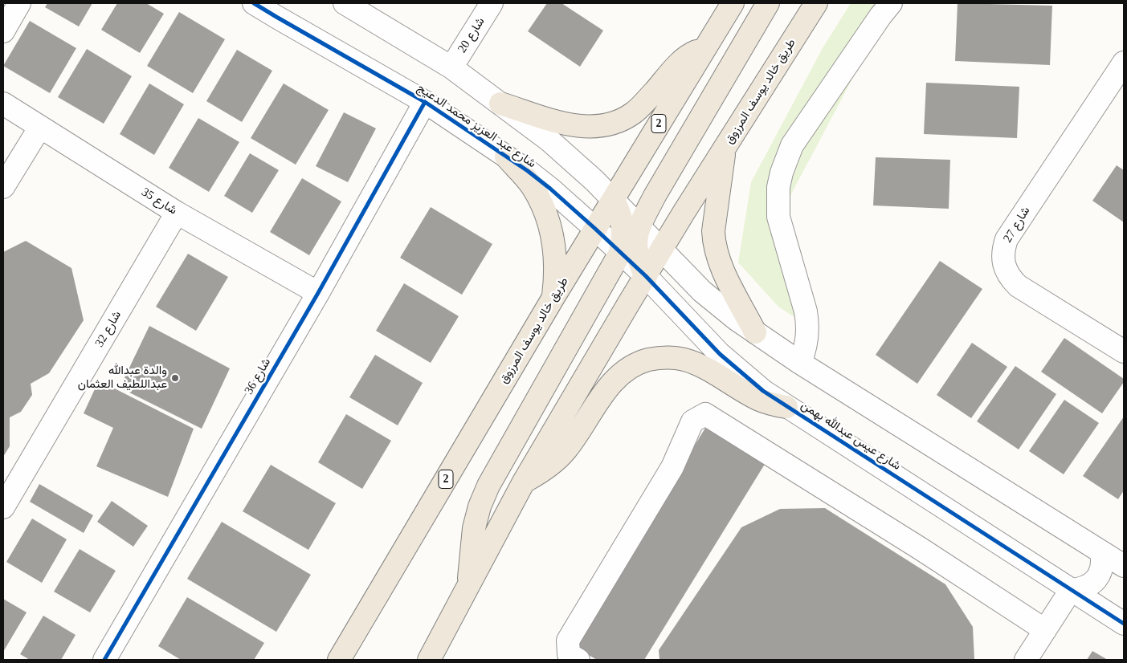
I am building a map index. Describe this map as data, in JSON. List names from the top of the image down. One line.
{"streets":{"main road":["طريق خالد يوسف المرزوق","2"],"street":["شارع 20","شارع عبد العزيز محمد الدعيج","شارع 35","شارع 27","شارع 32","شارع 36","شارع عيس عبدالله بهمن"]},"crossings":[["طريق خالد يوسف المرزوق","شارع عبد العزيز محمد الدعيج"],["طريق خالد يوسف المرزوق","شارع عيس عبدالله بهمن"],["شارع عبد العزيز محمد الدعيج","شارع 36"],["شارع عبد العزيز محمد الدعيج","شارع عيس عبدالله بهمن"],["شارع 35","شارع 32"],["شارع 35","شارع 36"]],"places":["والدة عبدالله عبداللطيف العثمان"]}
